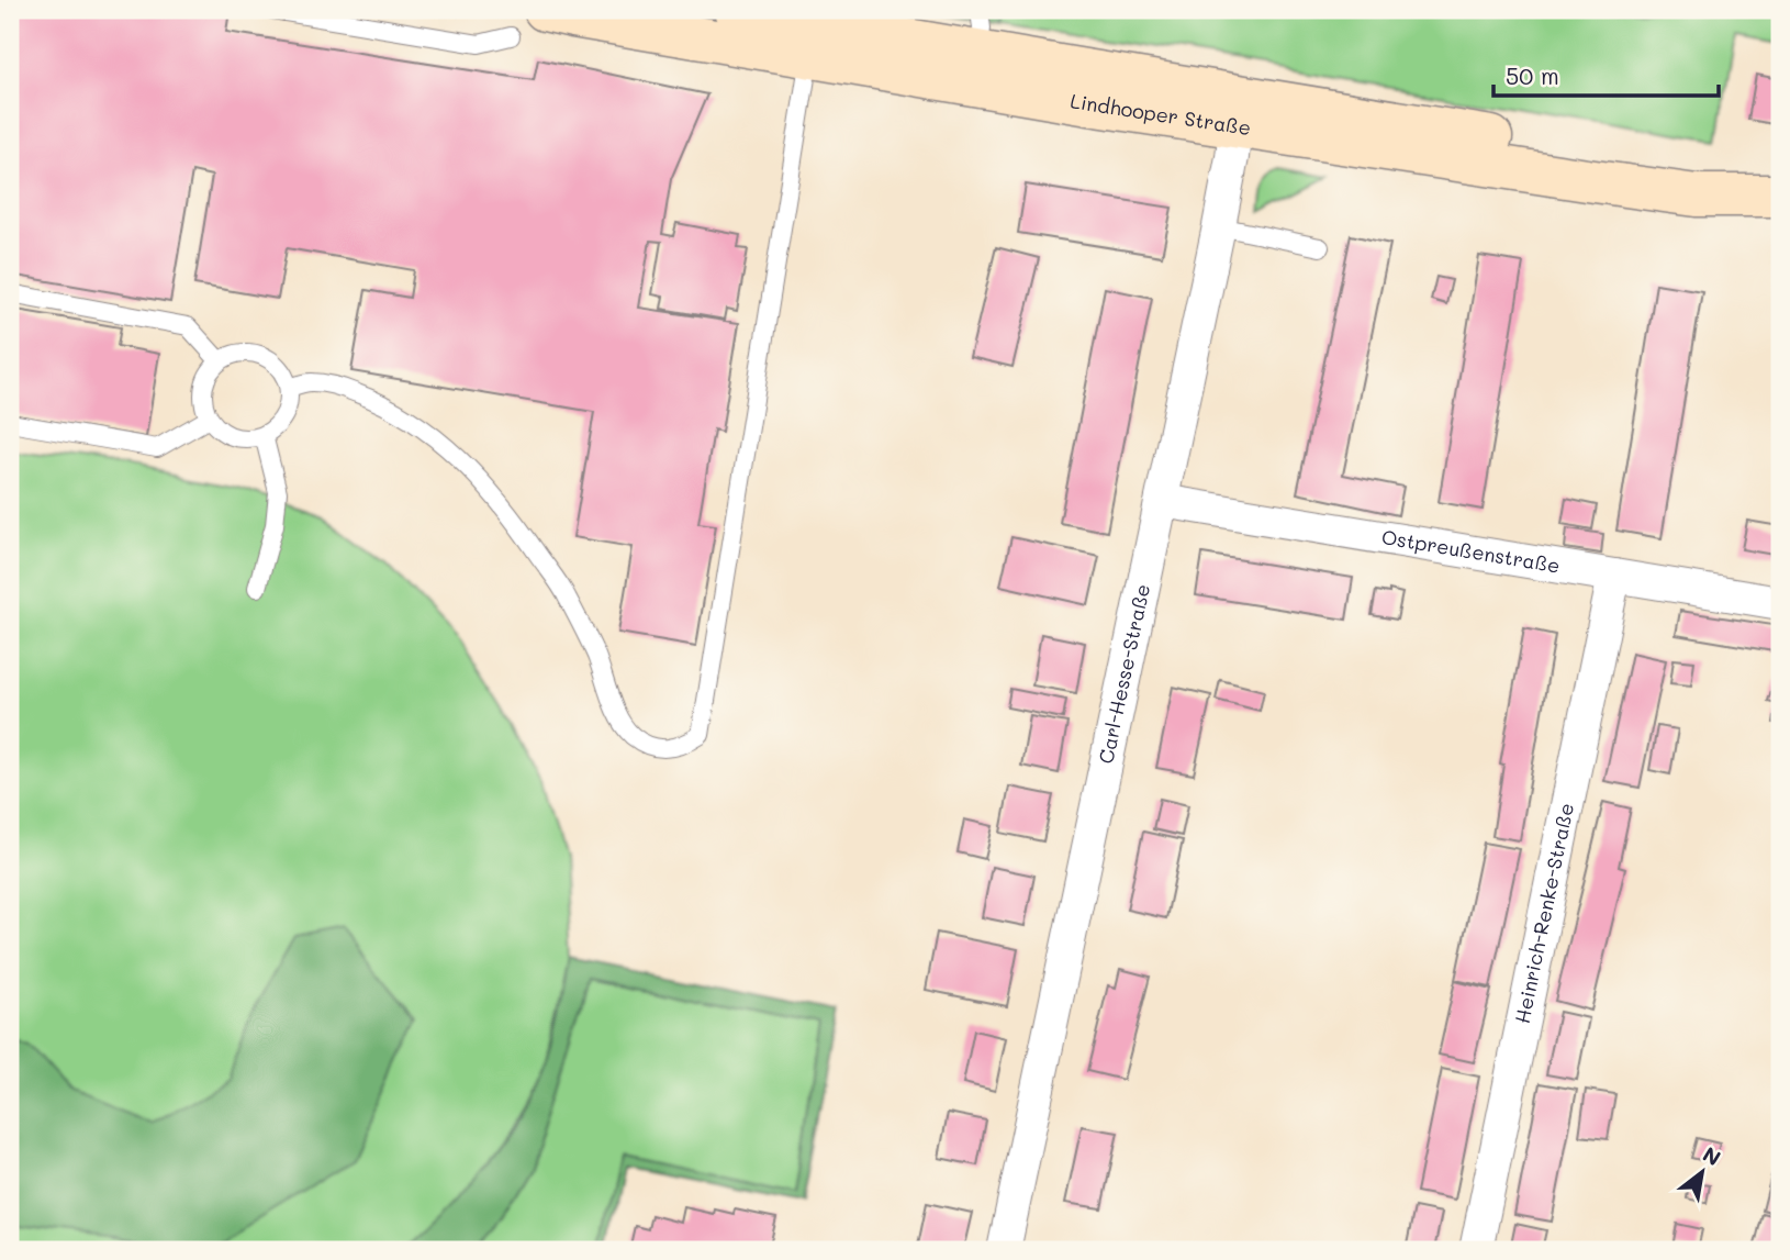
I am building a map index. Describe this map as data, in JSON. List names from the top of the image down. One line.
{"streets":{"main road":["Lindhooper Straße"],"street":["Ostpreußenstraße","Carl-Hesse-Straße","Heinrich-Renke-Straße"]},"crossings":[["Lindhooper Straße","Carl-Hesse-Straße"],["Ostpreußenstraße","Carl-Hesse-Straße"],["Ostpreußenstraße","Heinrich-Renke-Straße"]],"scale_bar":"50 m","north":"top right"}
